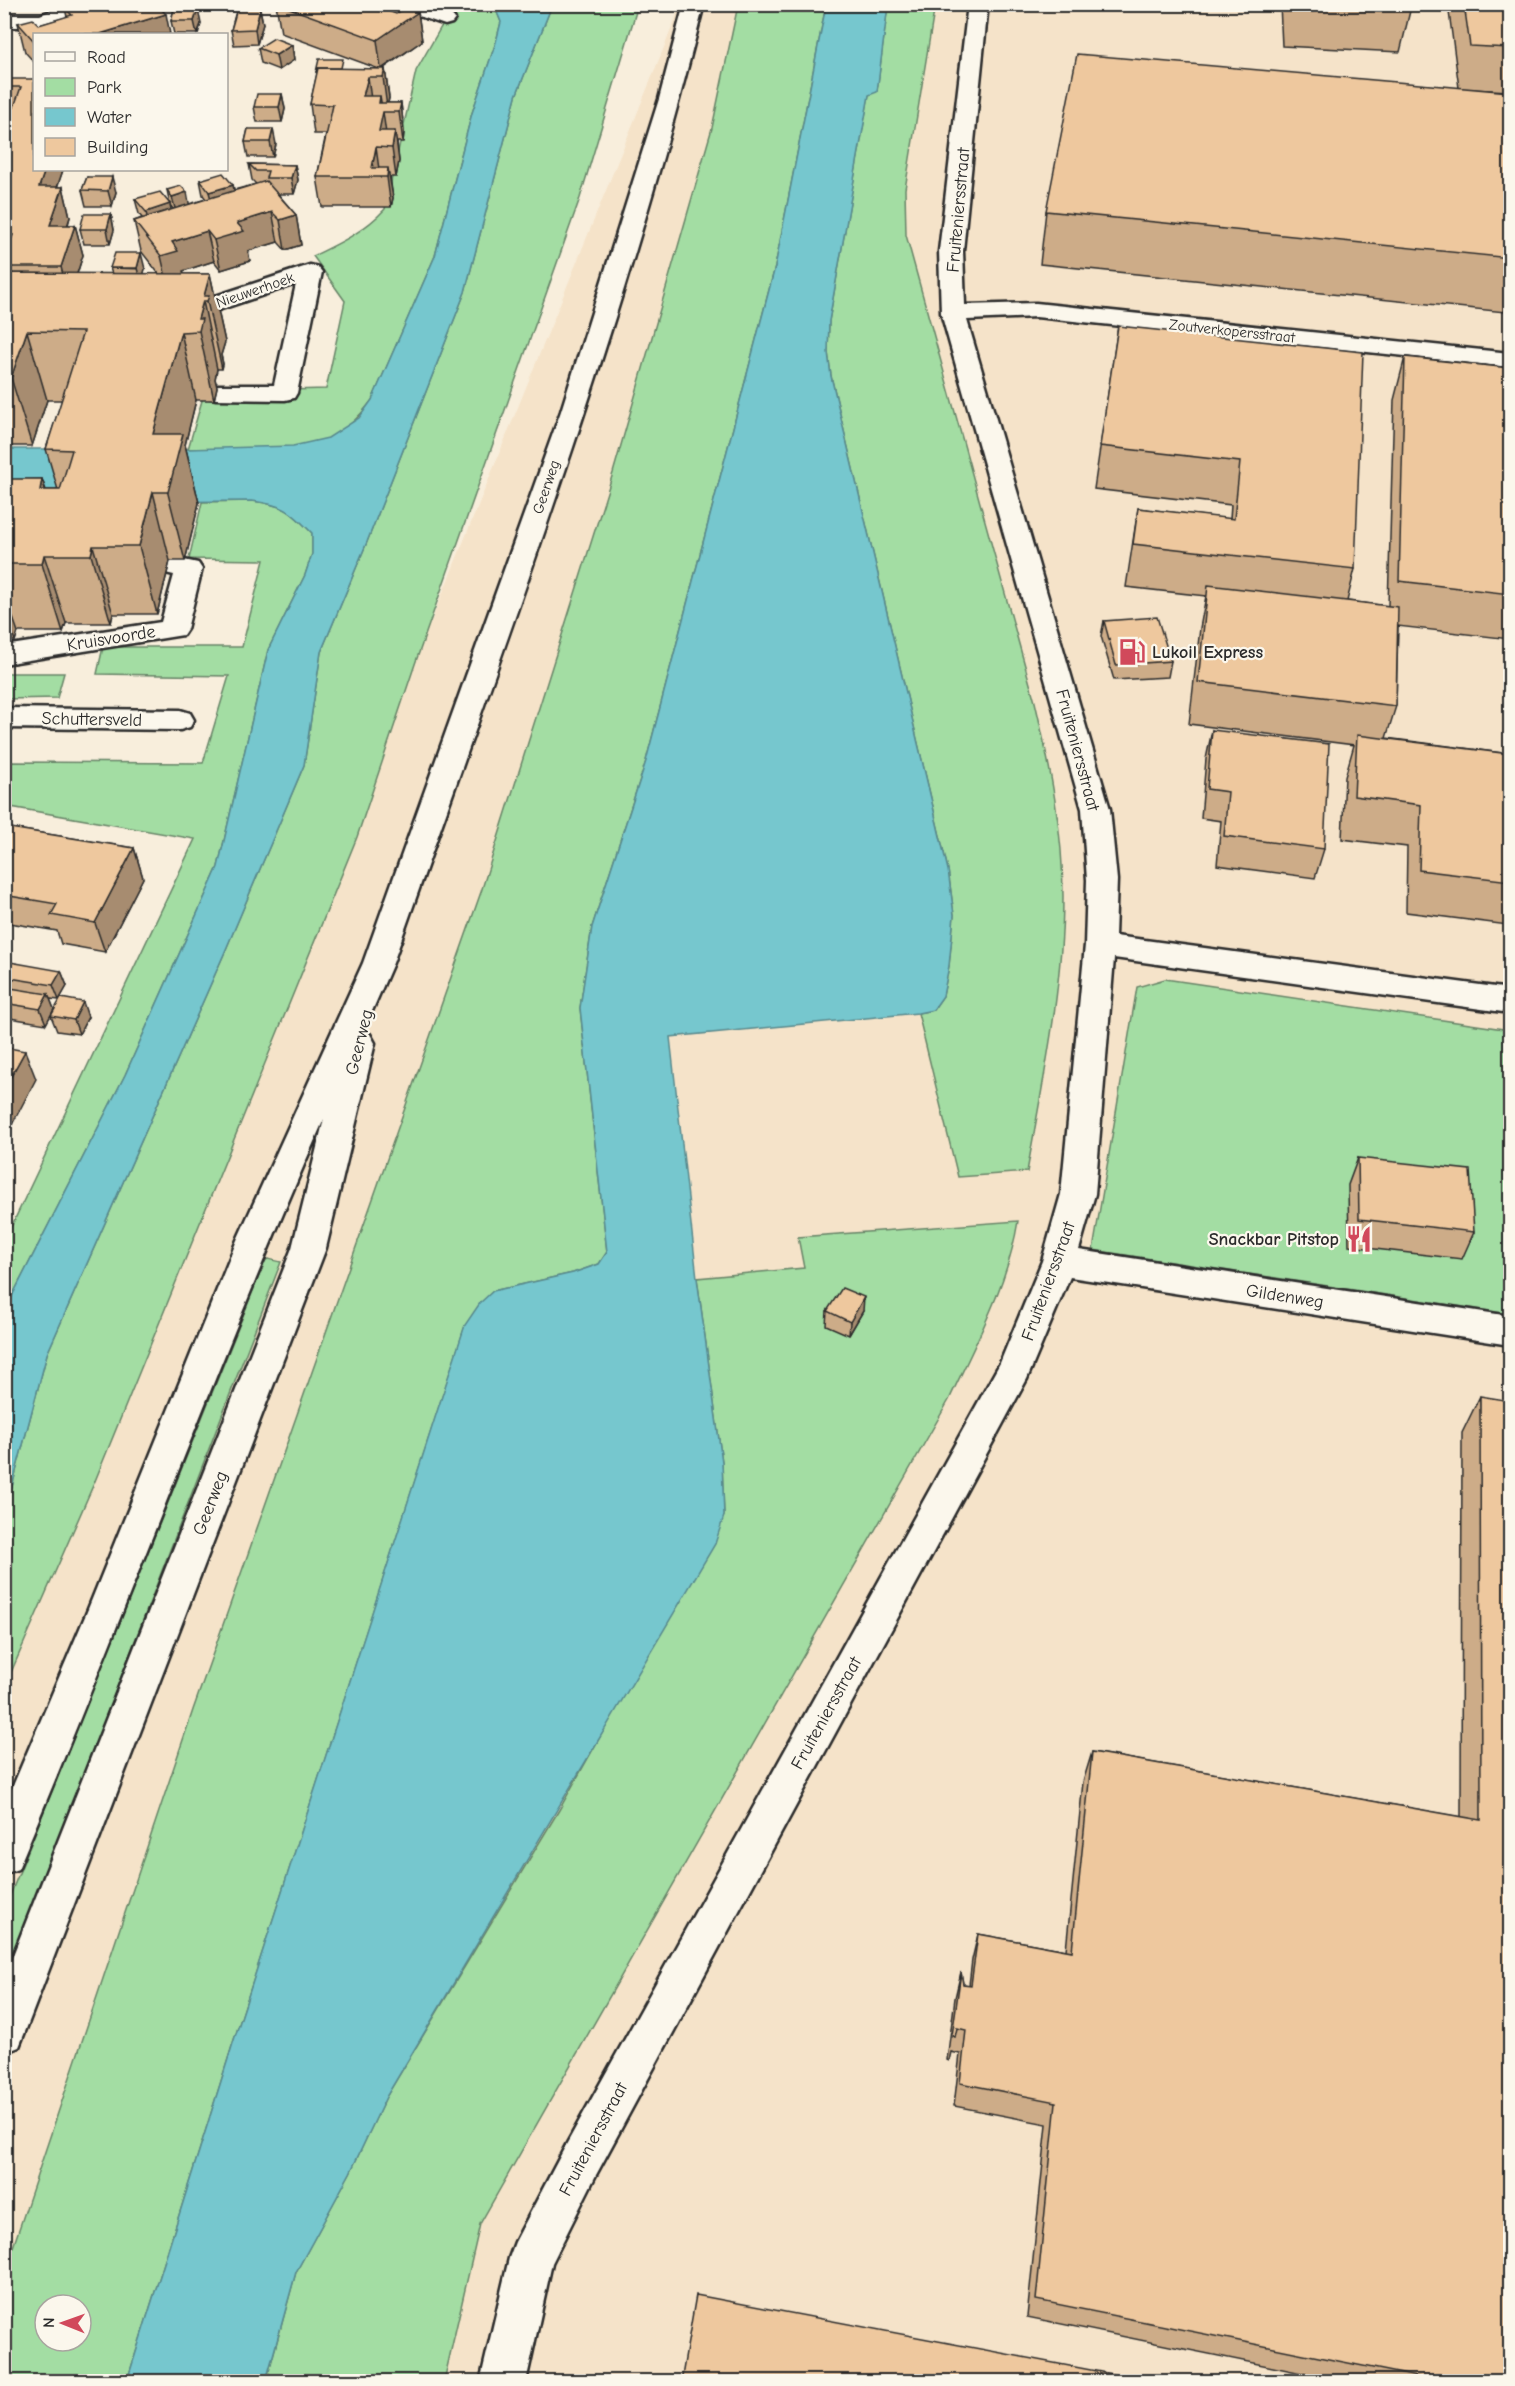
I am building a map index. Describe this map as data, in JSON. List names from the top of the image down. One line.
{"streets":{"street":["Fruiteniersstraat","Nieuwerhoek","Zoutverkopersstraat","Geerweg","Kruisvoorde","Schuttersveld","Gildenweg"]},"crossings":[["Fruiteniersstraat","Zoutverkopersstraat"],["Fruiteniersstraat","Gildenweg"]],"places":{"fuel station":["Lukoil Express"],"restaurant":["Snackbar Pitstop"]},"legend":["Road","Park","Water","Building"],"north":"left"}
